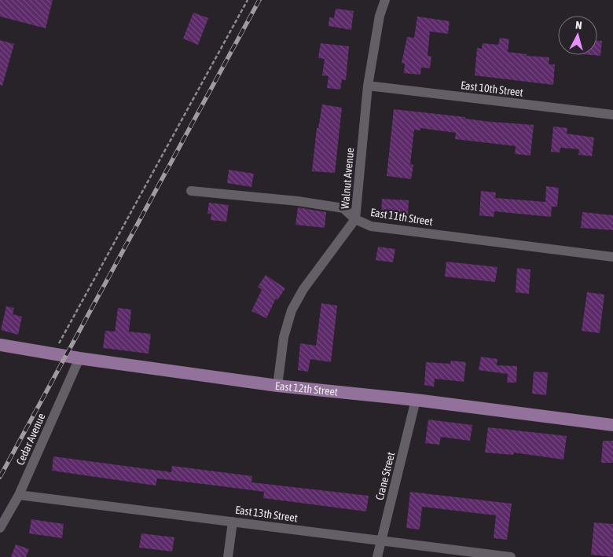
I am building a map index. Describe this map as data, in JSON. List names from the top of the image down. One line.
{"streets":{"main road":["East 12th Street"],"street":["East 10th Street","Walnut Avenue","East 11th Street","Cedar Avenue","Crane Street","East 13th Street"]},"crossings":[["East 10th Street","Walnut Avenue"],["Walnut Avenue","East 11th Street"],["Walnut Avenue","East 12th Street"],["East 12th Street","Cedar Avenue"],["East 12th Street","Crane Street"],["Cedar Avenue","East 13th Street"],["Crane Street","East 13th Street"]],"north":"top"}
